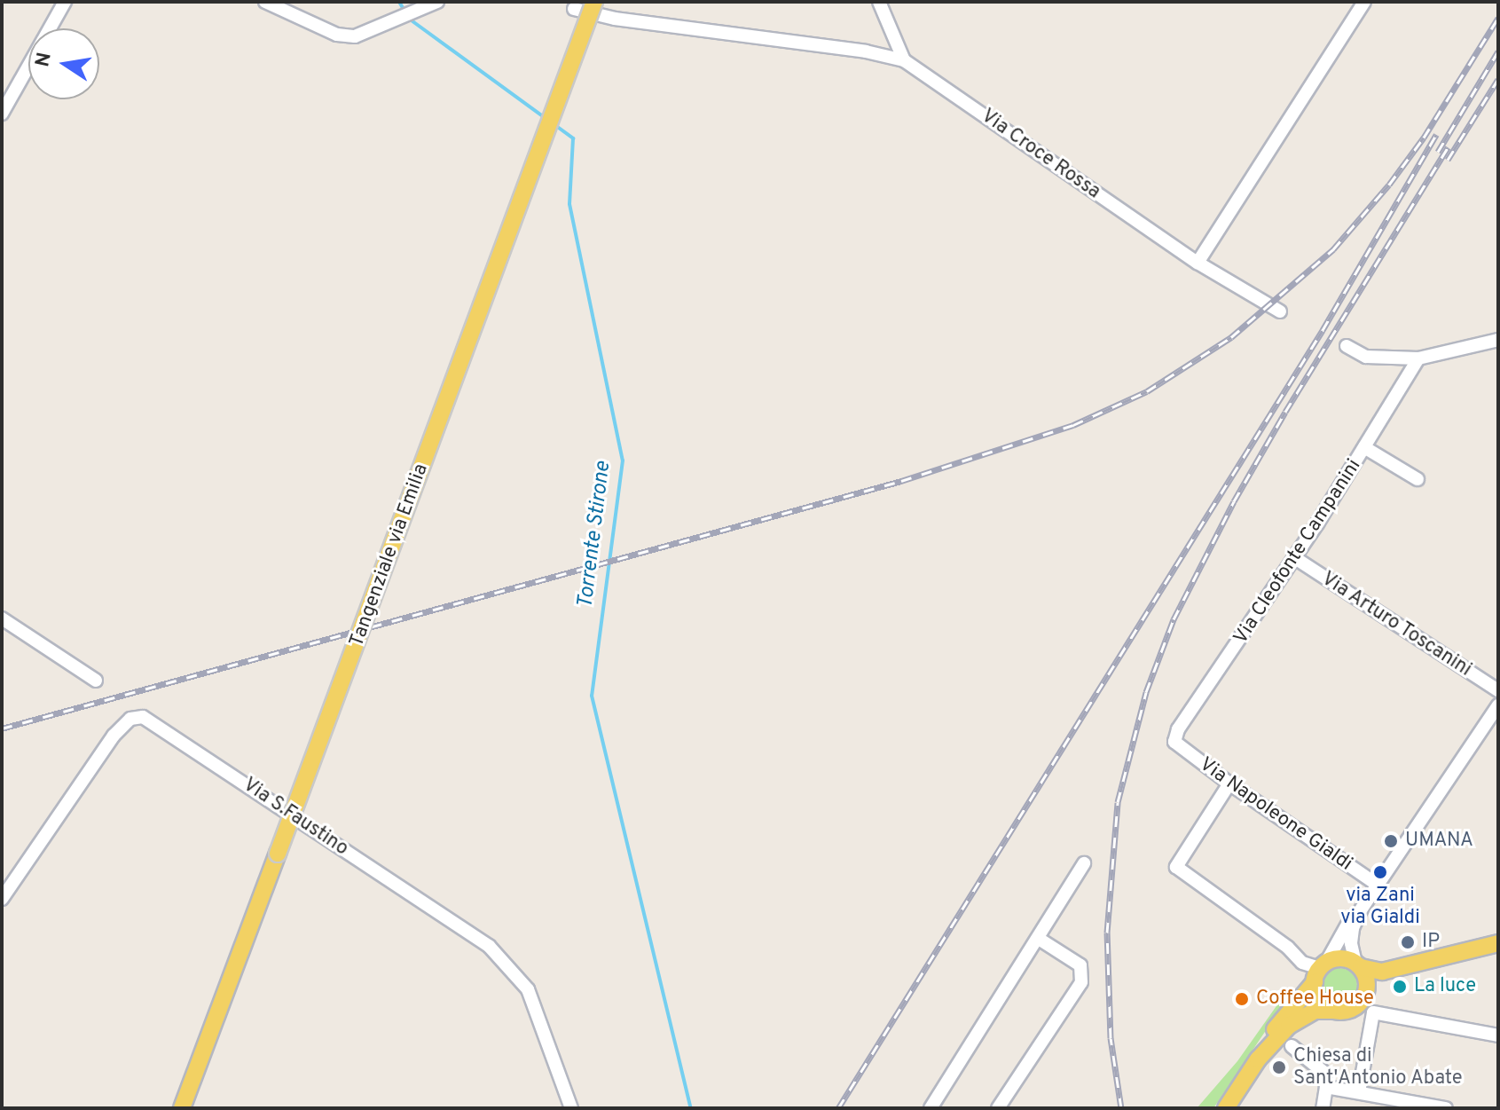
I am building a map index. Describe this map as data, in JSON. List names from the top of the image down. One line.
{"streets":{"main road":["Tangenziale via Emilia"],"street":["Via Croce Rossa","Via Cleofonte Campanini","Via Arturo Toscanini","Via Napoleone Gialdi","Via S.Faustino"]},"crossings":[["Via Cleofonte Campanini","Via Arturo Toscanini"],["Via Cleofonte Campanini","Via Napoleone Gialdi"]],"water":["Torrente Stirone"],"places":["UMANA","via Zani via Gialdi","IP","La luce","Coffee House","Chiesa di Sant'Antonio Abate"],"north":"left"}
